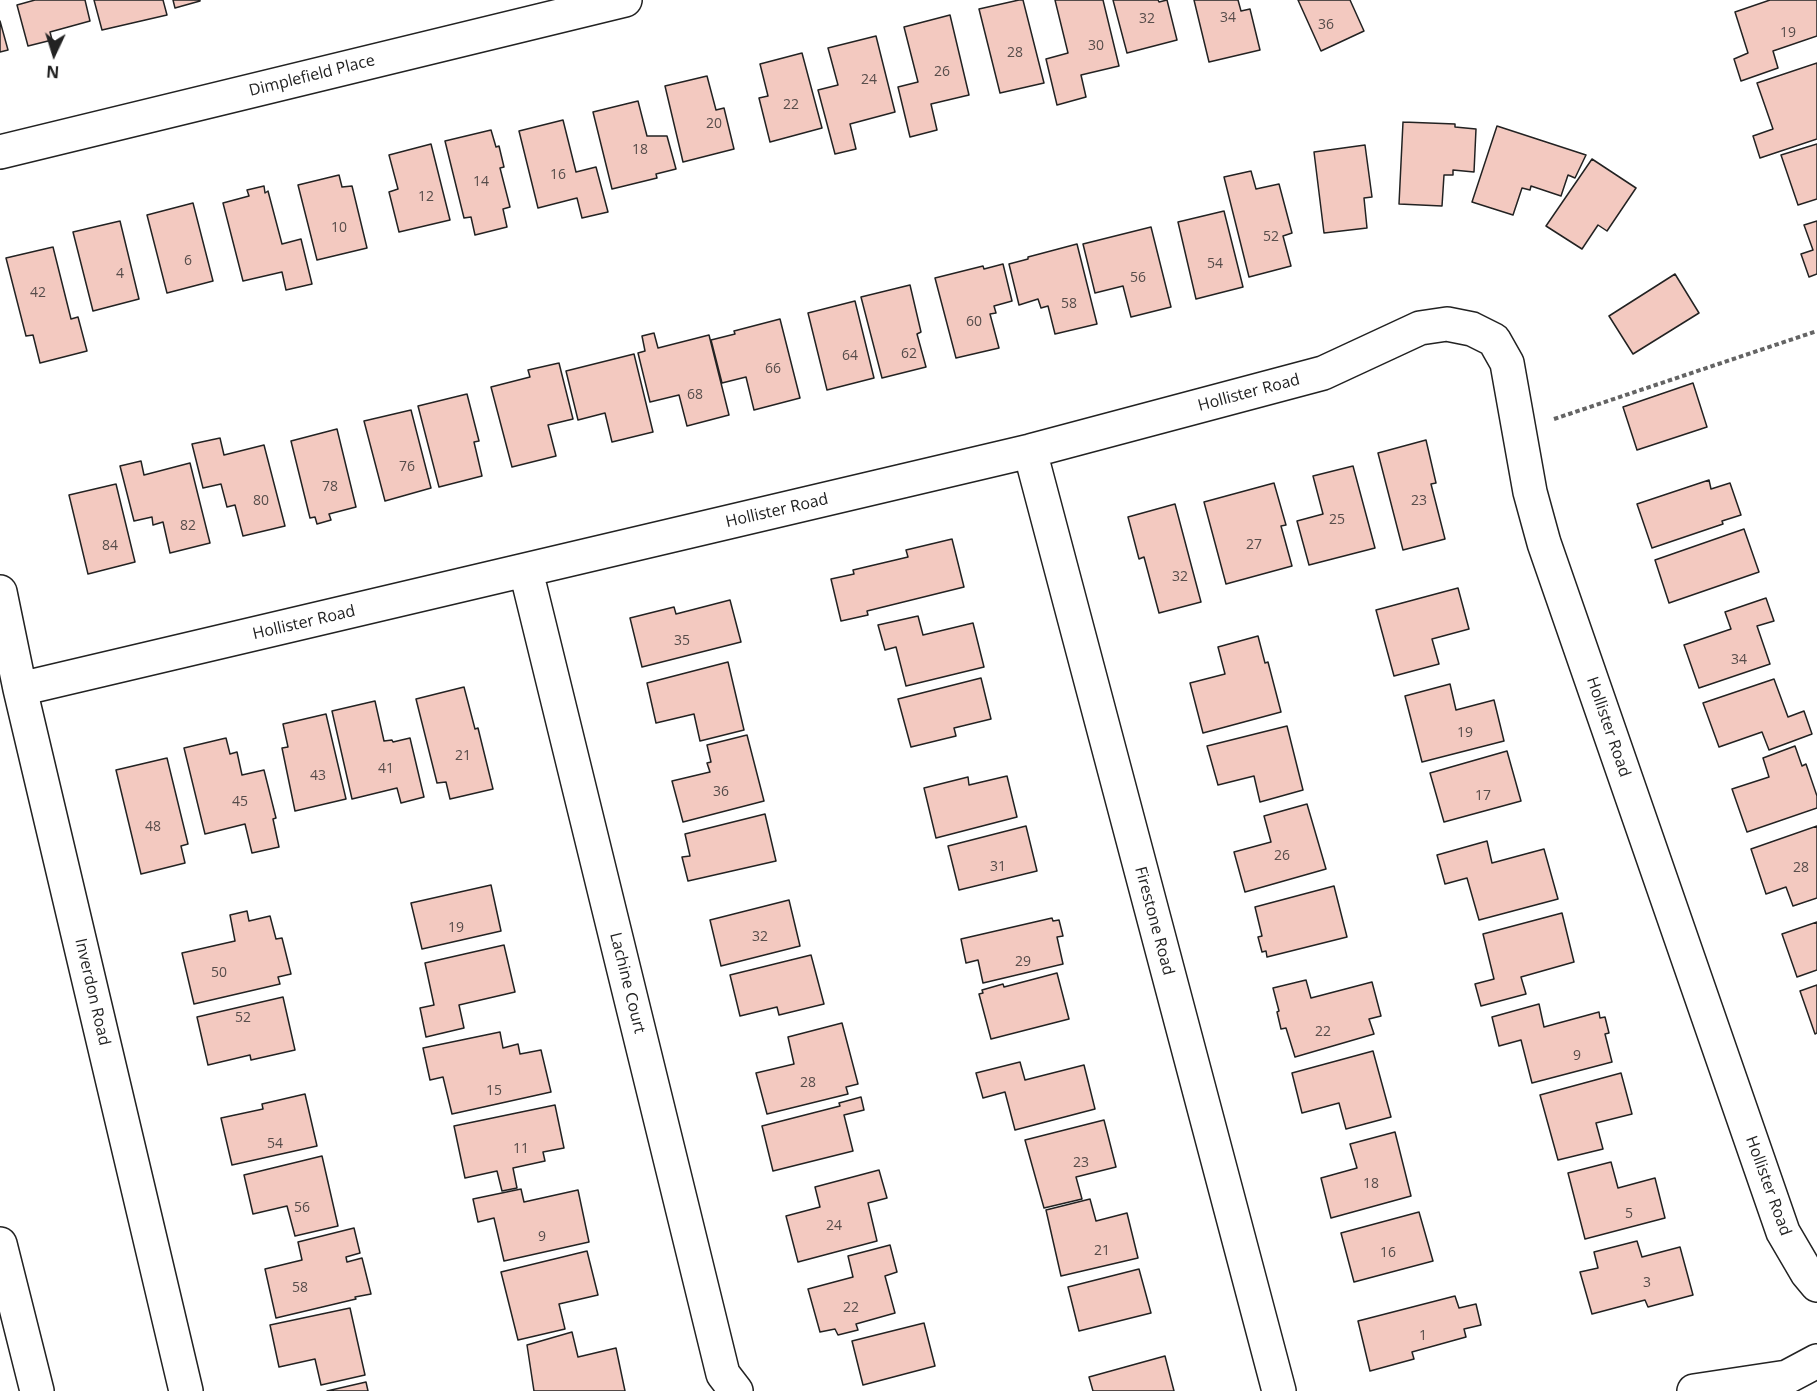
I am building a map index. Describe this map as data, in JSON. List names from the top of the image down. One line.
{"streets":{"main road":["Dimplefield Place","Hollister Road","Firestone Road","Lachine Court","Inverdon Road"]},"crossings":[["Hollister Road","Firestone Road"],["Hollister Road","Lachine Court"],["Hollister Road","Inverdon Road"]],"house_numbers":["34","32","36","19","30","28","26","24","22","20","18","16","14","12","10","52","6","54","4","56","42","58","60","62","64","66","68","76","78","80","23","25","82","27","84","32","35","34","19","21","41","43","36","17","45","48","26","31","28","19","32","29","50","52","22","9","28","15","54","11","23","18","56","5","24","9","21","16","3","58","22","1"],"north":"bottom"}
